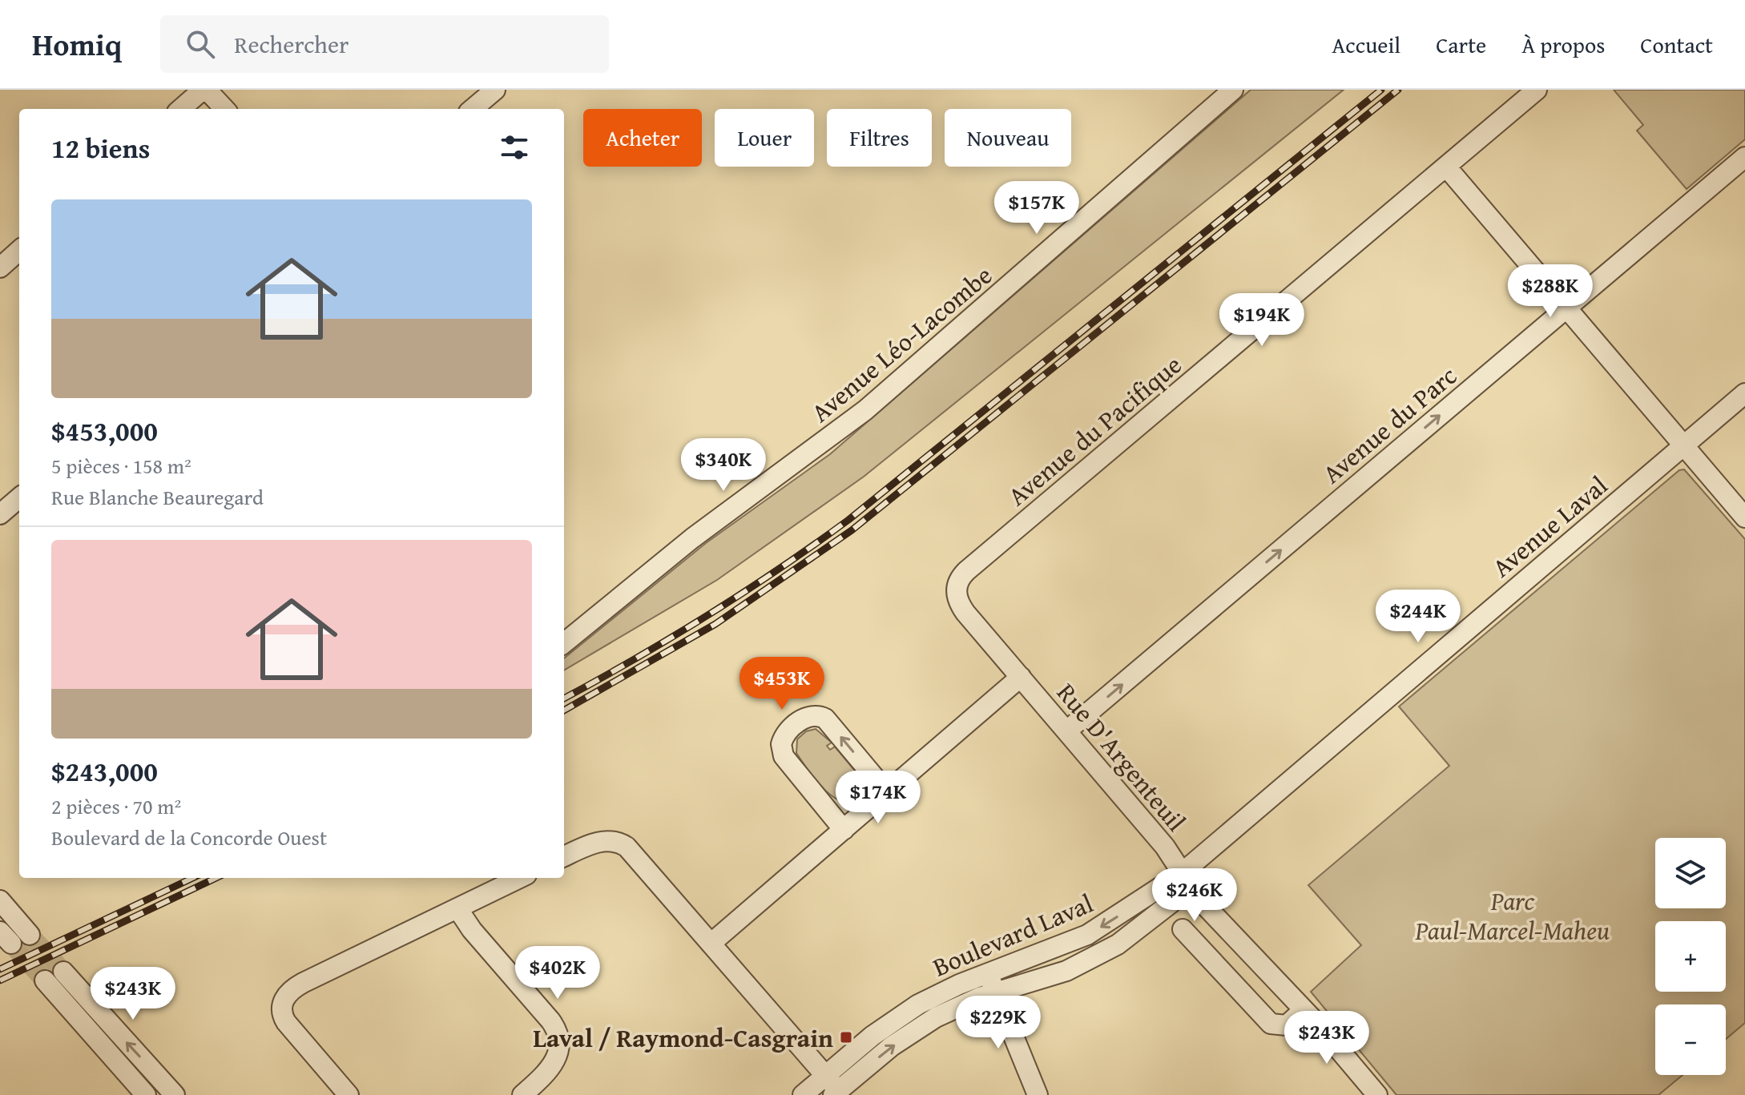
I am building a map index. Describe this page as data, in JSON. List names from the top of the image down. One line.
{"streets":{"street":["Avenue Léo-Lacombe","Avenue du Parc","Avenue du Pacifique","Avenue Laval","Rue D'Argenteuil","Boulevard Laval"]},"crossings":[["Avenue du Parc","Rue D'Argenteuil"],["Avenue du Pacifique","Rue D'Argenteuil"],["Avenue Laval","Rue D'Argenteuil"],["Avenue Laval","Boulevard Laval"],["Rue D'Argenteuil","Boulevard Laval"]],"one_way":["Avenue du Parc"],"parks":["Parc Paul-Marcel-Maheu"],"places":{"transit":["Laval / Raymond-Casgrain"]},"page":{"header":"Homiq","search":"Rechercher","nav":["Accueil","Carte","À propos","Contact"],"chip":["Acheter","Louer","Filtres","Nouveau"],"heading":"12 biens","price":["$157K","$288K","$194K","$340K","$244K","$453K","$174K","$246K","$402K","$243K","$229K","$243K"],"list":[{"name":"$453,000","note":"5 pièces · 158 m² · Rue Blanche Beauregard"},{"name":"$243,000","note":"2 pièces · 70 m² · Boulevard de la Concorde Ouest"}],"map_buttons":["+","−"]}}
